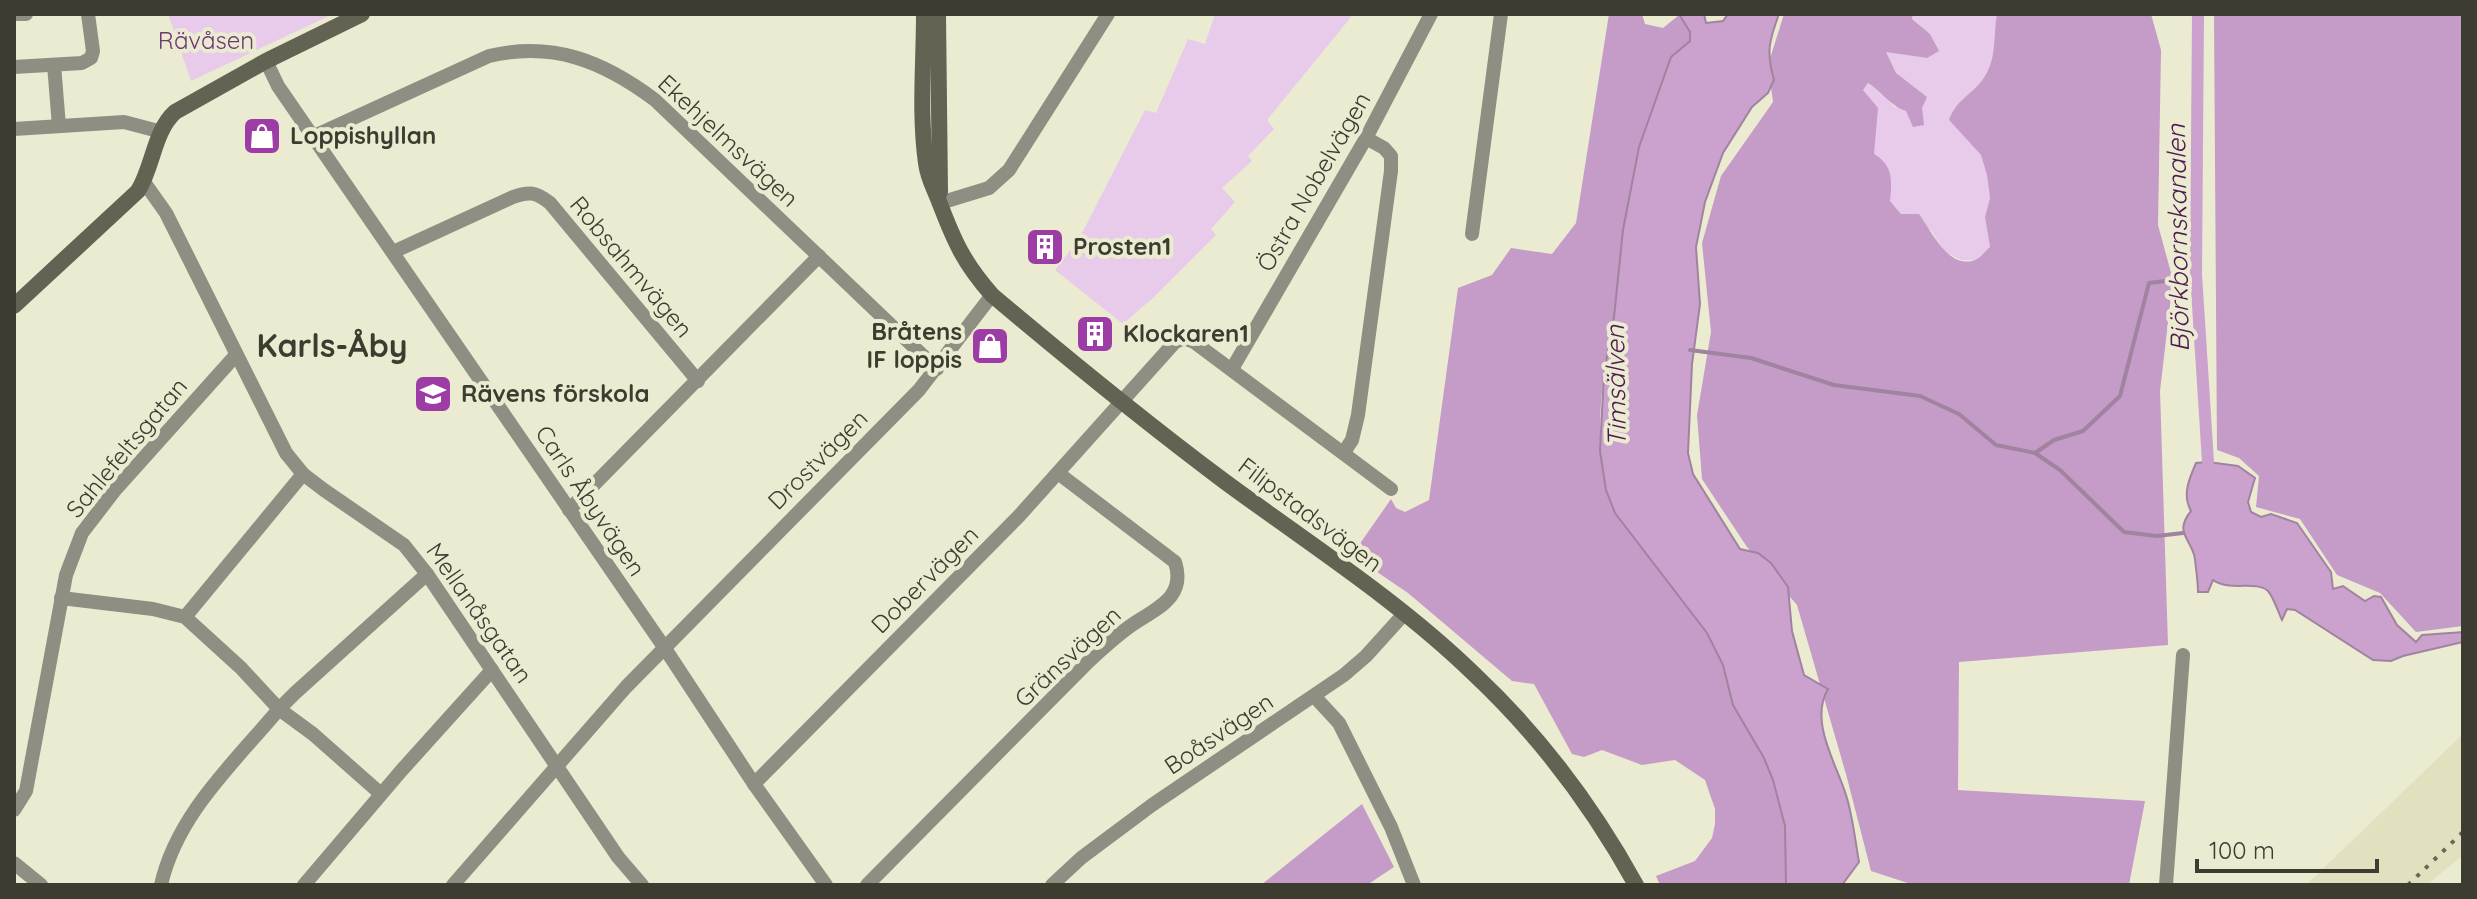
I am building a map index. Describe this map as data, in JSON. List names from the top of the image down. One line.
{"streets":{"street":["Ekehjelmsvägen","Östra Nobelvägen","Robsahmvägen","Sahlefeltsgatan","Drostvägen","Carls Åbyvägen","Filipstadsvägen","Dobervägen","Mellanåsgatan","Gränsvägen","Boåsvägen"]},"crossings":[["Ekehjelmsvägen","Drostvägen"],["Ekehjelmsvägen","Carls Åbyvägen"],["Östra Nobelvägen","Dobervägen"],["Robsahmvägen","Carls Åbyvägen"],["Sahlefeltsgatan","Mellanåsgatan"],["Drostvägen","Carls Åbyvägen"],["Drostvägen","Filipstadsvägen"],["Drostvägen","Mellanåsgatan"],["Carls Åbyvägen","Dobervägen"],["Filipstadsvägen","Dobervägen"],["Filipstadsvägen","Boåsvägen"],["Dobervägen","Gränsvägen"]],"districts":["Karls-Åby"],"water":["Björkbornskanalen","Timsälven"],"parks":["Rävåsen"],"places":{"shop":["Loppishyllan","Bråtens IF loppis"],"building":["Prosten1","Klockaren1"],"school or university":["Rävens förskola"]},"scale_bar":"100 m"}
